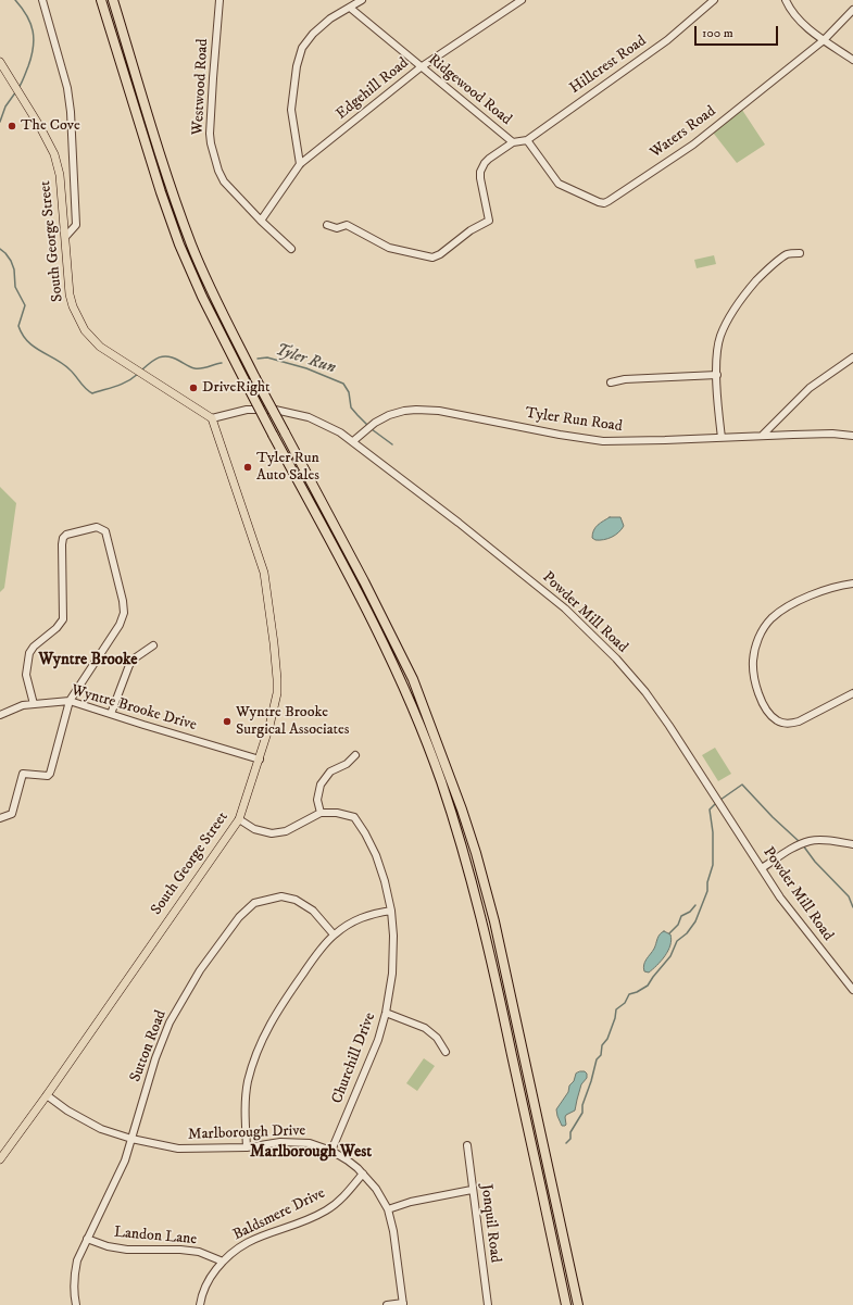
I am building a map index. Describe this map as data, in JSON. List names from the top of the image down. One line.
{"streets":{"main road":["South George Street"],"street":["Hillcrest Road","Westwood Road","Edgehill Road","Ridgewood Road","Waters Road","Tyler Run Road","Powder Mill Road","Wyntre Brooke Drive","Sutton Road","Churchill Drive","Marlborough Drive","Baldsmere Drive","Jonquil Road","Landon Lane"]},"crossings":[["Hillcrest Road","Ridgewood Road"],["Hillcrest Road","Waters Road"],["Westwood Road","Edgehill Road"],["Edgehill Road","Ridgewood Road"],["South George Street","Powder Mill Road"],["South George Street","Wyntre Brooke Drive"],["South George Street","Marlborough Drive"],["Tyler Run Road","Powder Mill Road"],["Sutton Road","Marlborough Drive"],["Sutton Road","Landon Lane"],["Churchill Drive","Marlborough Drive"],["Marlborough Drive","Baldsmere Drive"],["Baldsmere Drive","Landon Lane"]],"districts":["Wyntre Brooke","Marlborough West"],"water":["Tyler Run"],"places":["The Cove","DriveRight","Tyler Run Auto Sales","Wyntre Brooke Surgical Associates"],"scale_bar":"100 m"}
